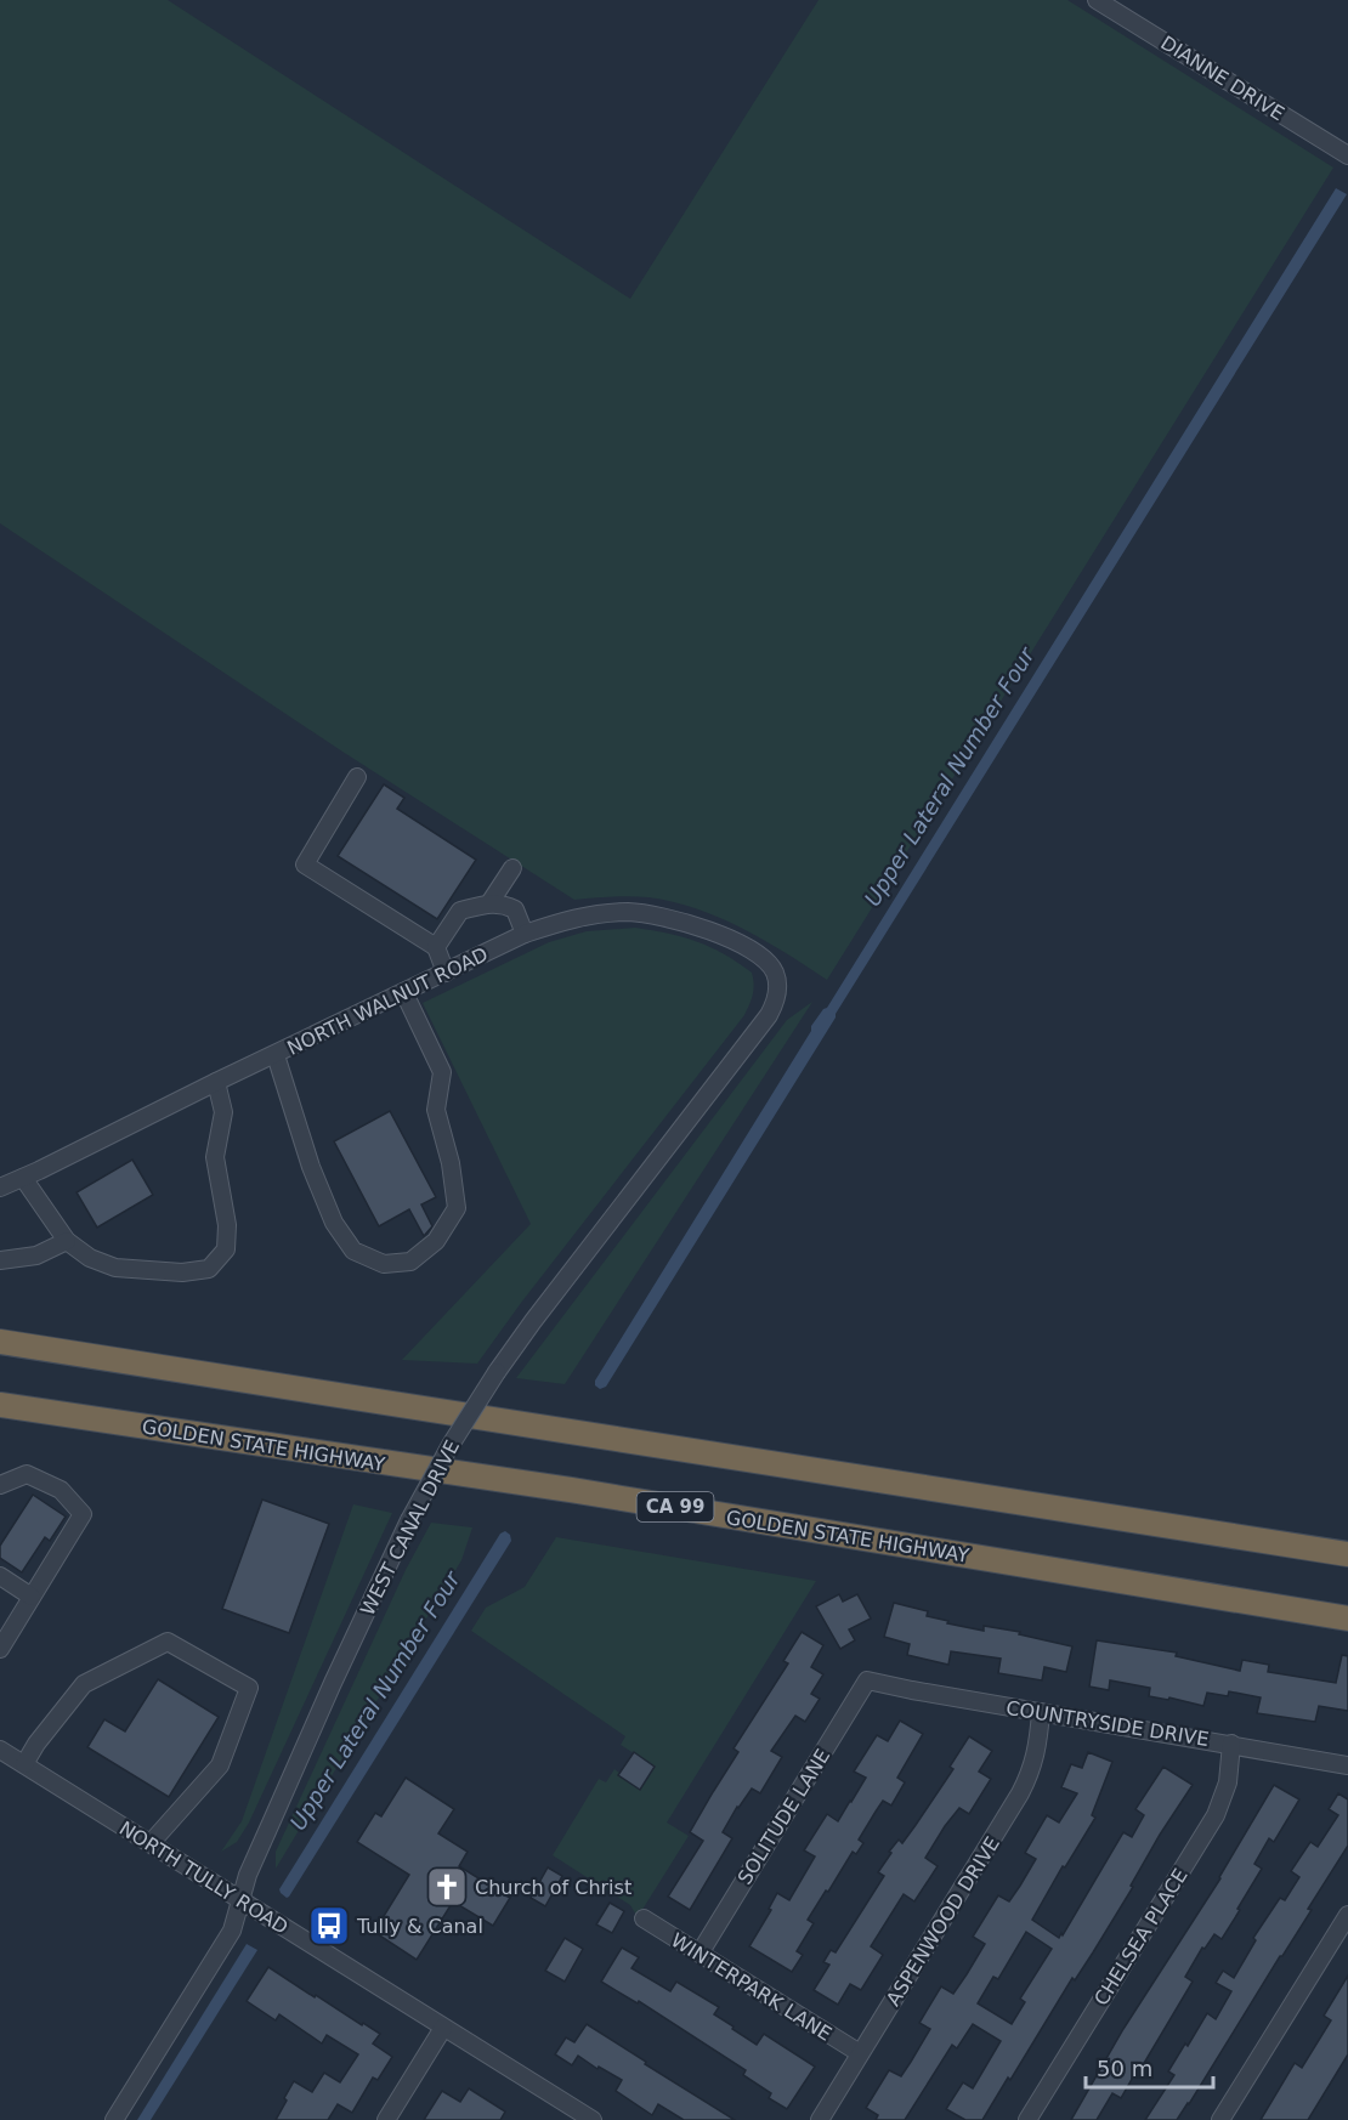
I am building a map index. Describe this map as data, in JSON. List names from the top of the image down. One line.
{"streets":{"highway":["GOLDEN STATE HIGHWAY","CA 99"],"street":["DIANNE DRIVE","NORTH WALNUT ROAD","WEST CANAL DRIVE","COUNTRYSIDE DRIVE","SOLITUDE LANE","NORTH TULLY ROAD","ASPENWOOD DRIVE","CHELSEA PLACE","WINTERPARK LANE"]},"crossings":[["NORTH WALNUT ROAD","WEST CANAL DRIVE"],["WEST CANAL DRIVE","NORTH TULLY ROAD"],["COUNTRYSIDE DRIVE","SOLITUDE LANE"],["COUNTRYSIDE DRIVE","ASPENWOOD DRIVE"],["COUNTRYSIDE DRIVE","CHELSEA PLACE"],["SOLITUDE LANE","WINTERPARK LANE"],["ASPENWOOD DRIVE","WINTERPARK LANE"]],"water":["Upper Lateral Number Four"],"places":{"church":["Church of Christ"],"bus stop":["Tully & Canal"]},"scale_bar":"50 m"}
